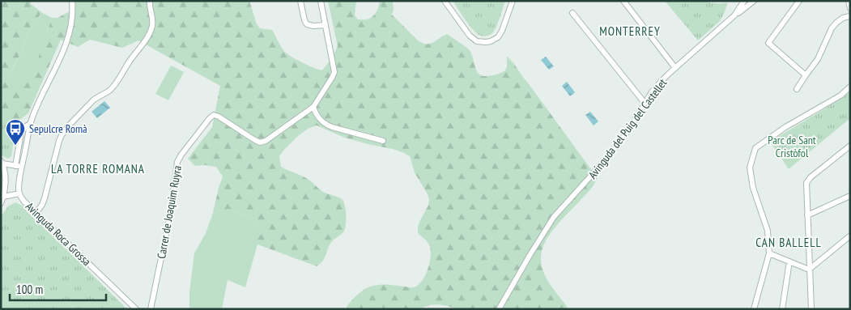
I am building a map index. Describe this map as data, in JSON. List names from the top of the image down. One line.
{"streets":{"street":["Avinguda del Puig del Castellet","Carrer de Joaquim Ruyra","Avinguda Roca Grossa"]},"districts":["MONTERREY","LA TORRE ROMANA","CAN BALLELL"],"parks":["Parc de Sant Cristòfol"],"places":{"bus stop":["Sepulcre Romà"]},"scale_bar":"100 m"}
